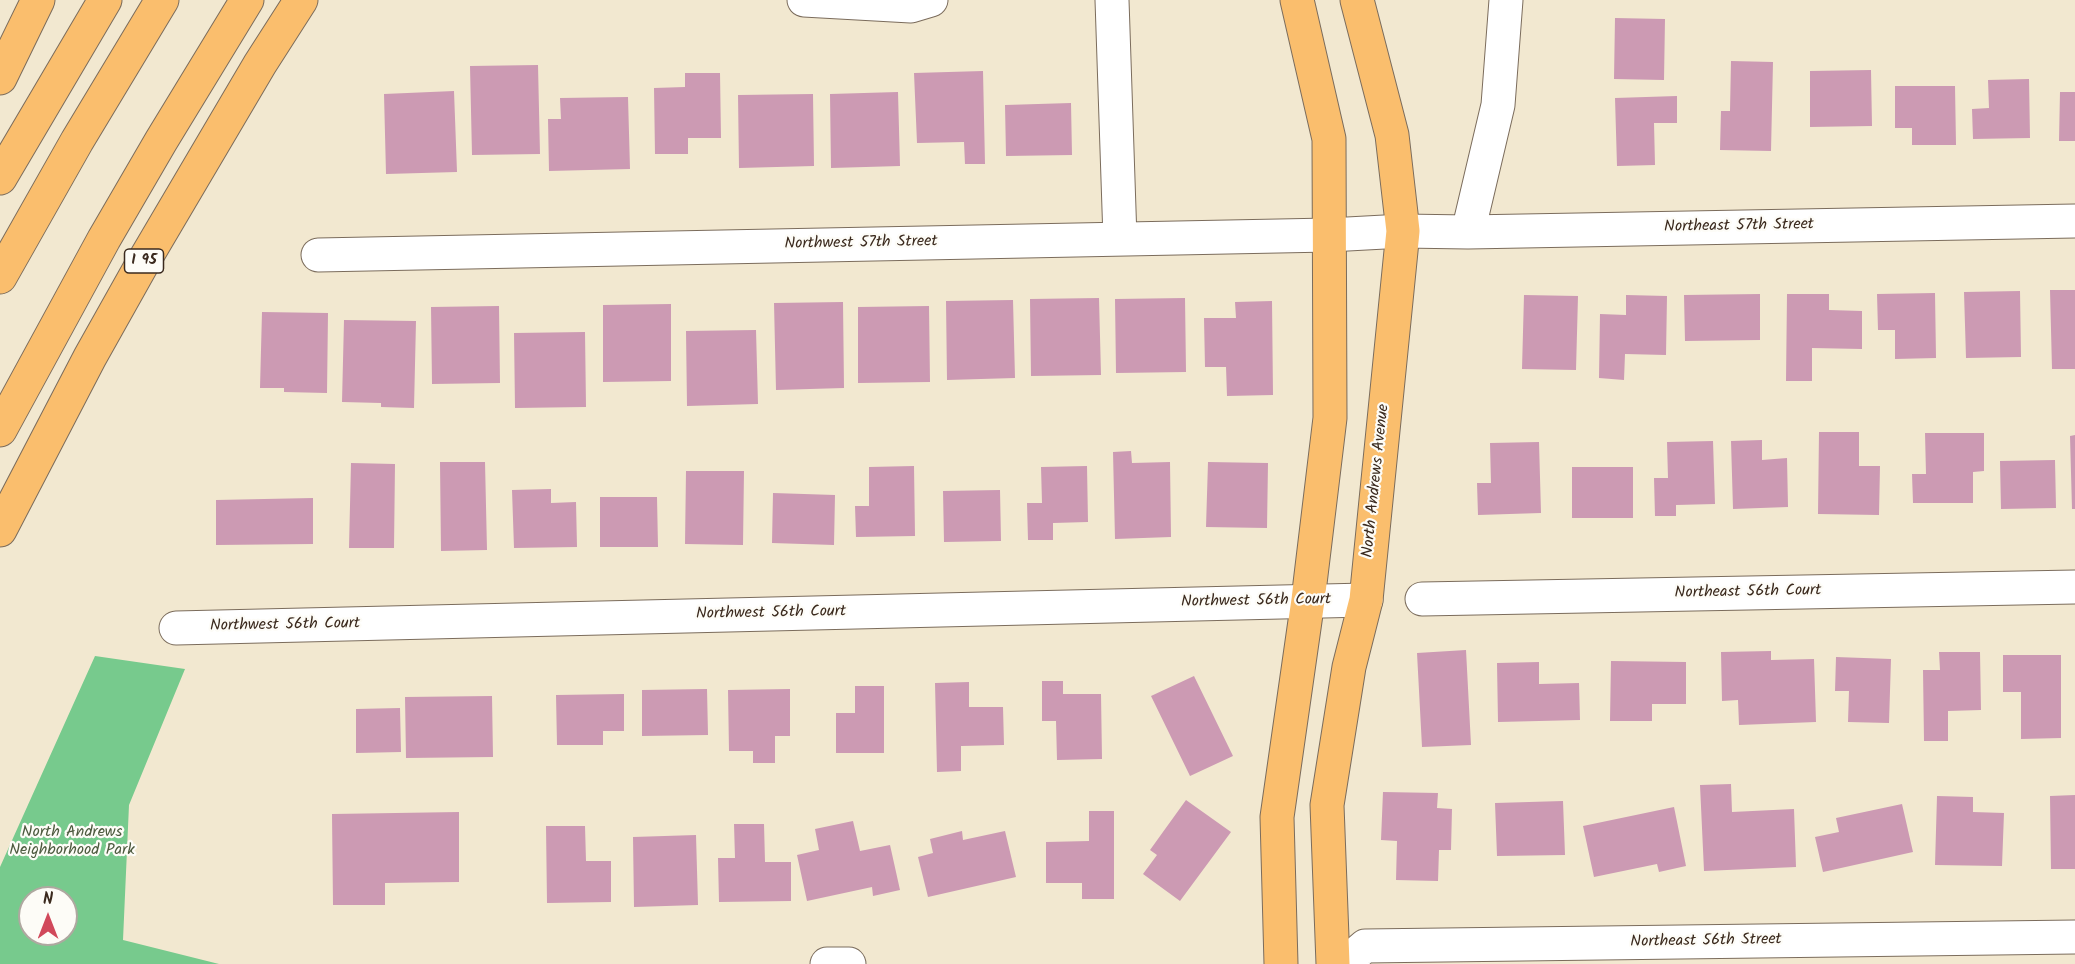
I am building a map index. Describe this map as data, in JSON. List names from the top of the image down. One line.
{"streets":{"main road":["I 95","North Andrews Avenue"],"street":["Northeast 57th Street","Northwest 57th Street","Northeast 56th Court","Northwest 56th Court","Northeast 56th Street"]},"crossings":[["Northeast 57th Street","Northwest 57th Street"],["Northeast 57th Street","North Andrews Avenue"],["Northwest 57th Street","North Andrews Avenue"],["North Andrews Avenue","Northwest 56th Court"]],"parks":["North Andrews Neighborhood Park"],"north":"top"}
